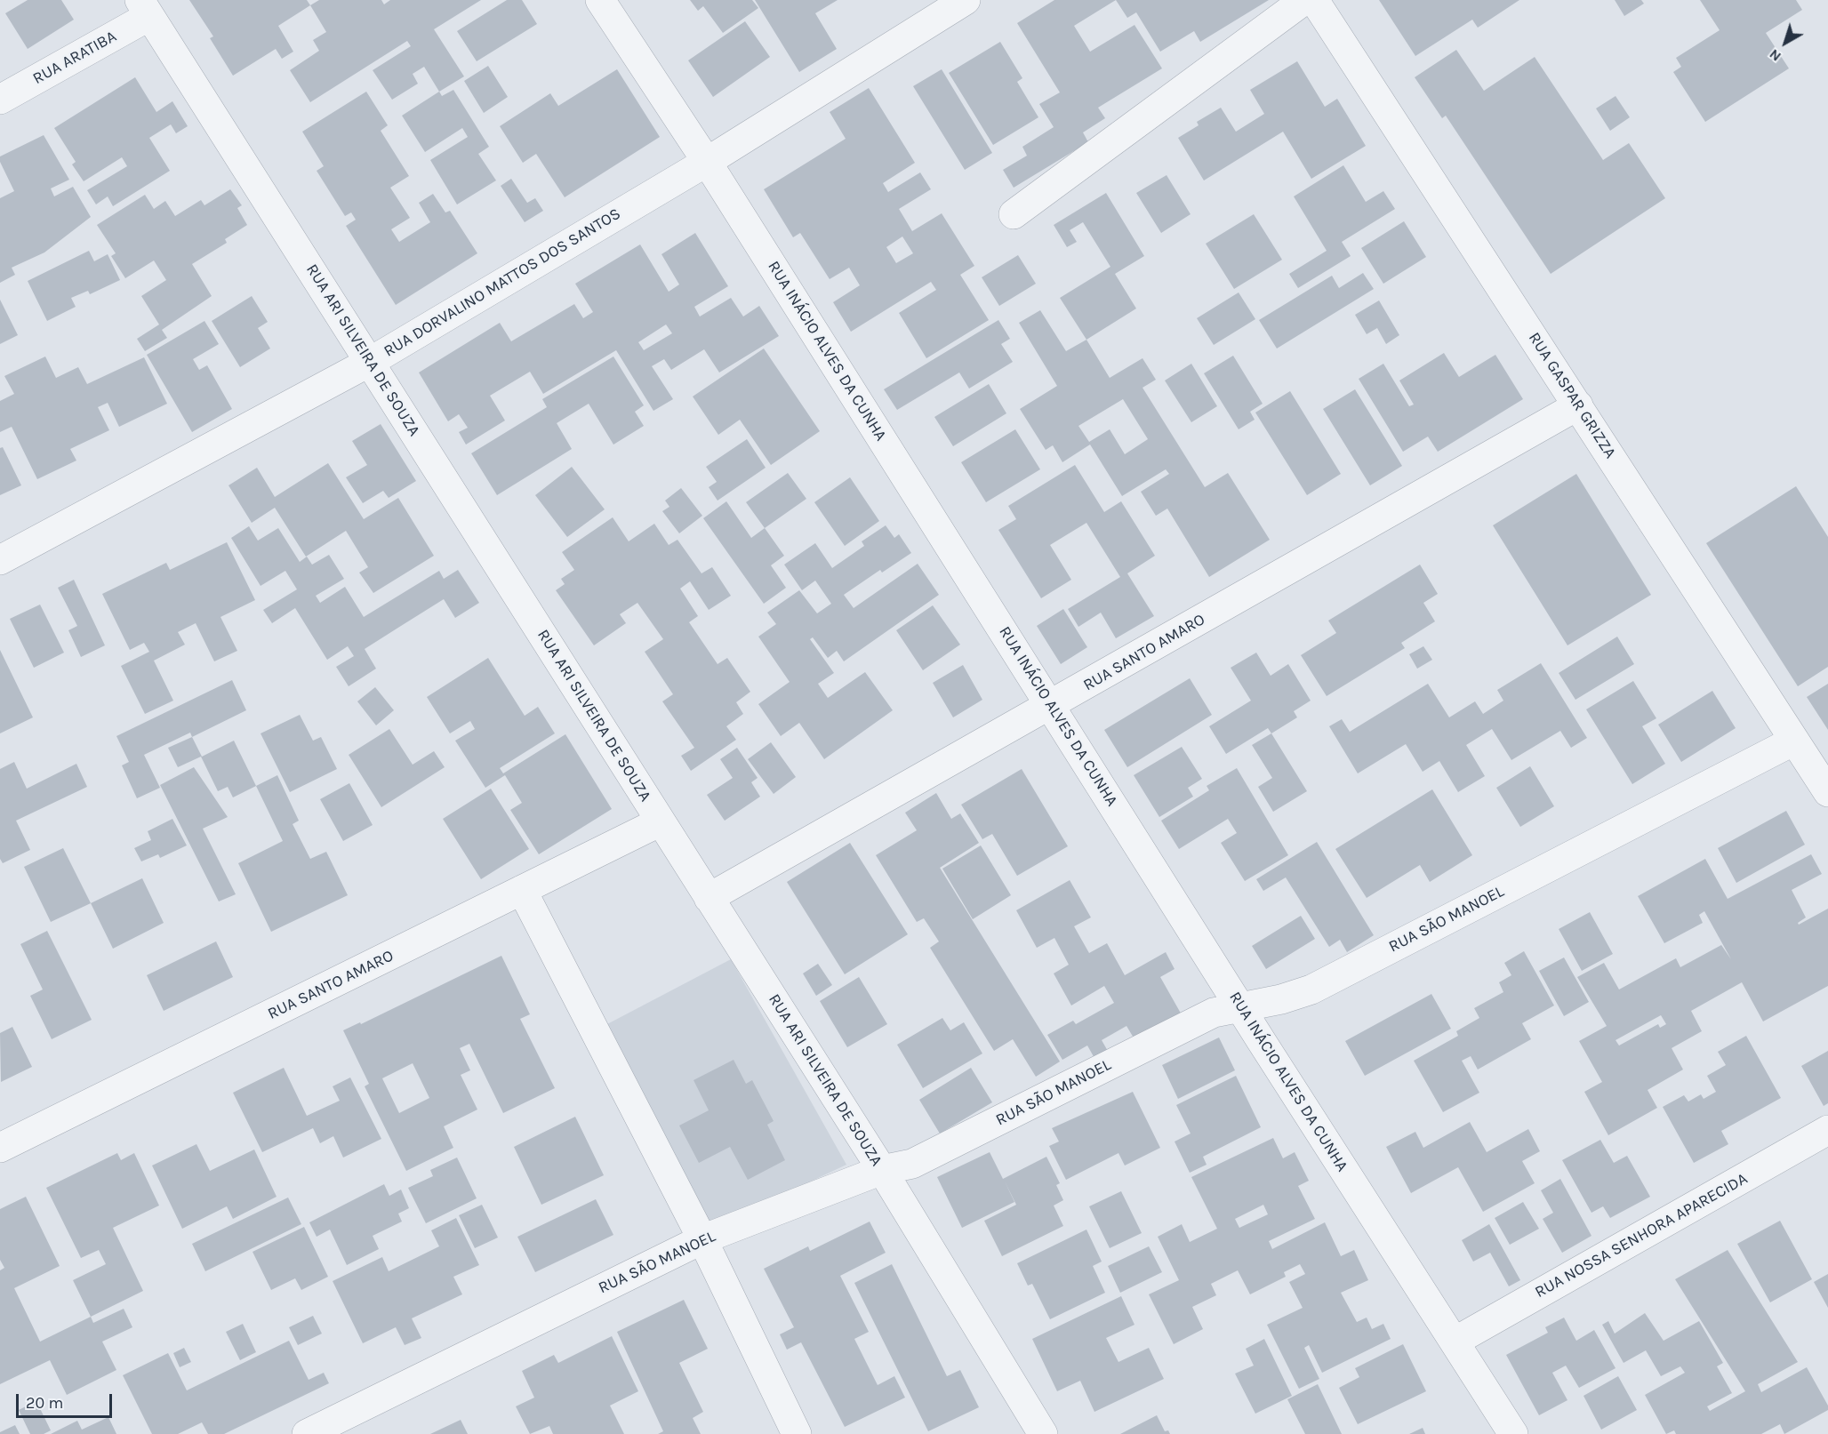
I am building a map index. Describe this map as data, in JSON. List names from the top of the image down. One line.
{"streets":{"street":["RUA ARATIBA","RUA DORVALINO MATTOS DOS SANTOS","RUA ARI SILVEIRA DE SOUZA","RUA INÁCIO ALVES DA CUNHA","RUA GASPAR GRIZZA","RUA SANTO AMARO","RUA SÃO MANOEL","RUA NOSSA SENHORA APARECIDA"]},"crossings":[["RUA ARATIBA","RUA ARI SILVEIRA DE SOUZA"],["RUA DORVALINO MATTOS DOS SANTOS","RUA ARI SILVEIRA DE SOUZA"],["RUA DORVALINO MATTOS DOS SANTOS","RUA INÁCIO ALVES DA CUNHA"],["RUA ARI SILVEIRA DE SOUZA","RUA SANTO AMARO"],["RUA ARI SILVEIRA DE SOUZA","RUA SÃO MANOEL"],["RUA INÁCIO ALVES DA CUNHA","RUA SANTO AMARO"],["RUA INÁCIO ALVES DA CUNHA","RUA SÃO MANOEL"],["RUA INÁCIO ALVES DA CUNHA","RUA NOSSA SENHORA APARECIDA"],["RUA GASPAR GRIZZA","RUA SANTO AMARO"],["RUA GASPAR GRIZZA","RUA SÃO MANOEL"]],"scale_bar":"20 m","north":"bottom left"}
